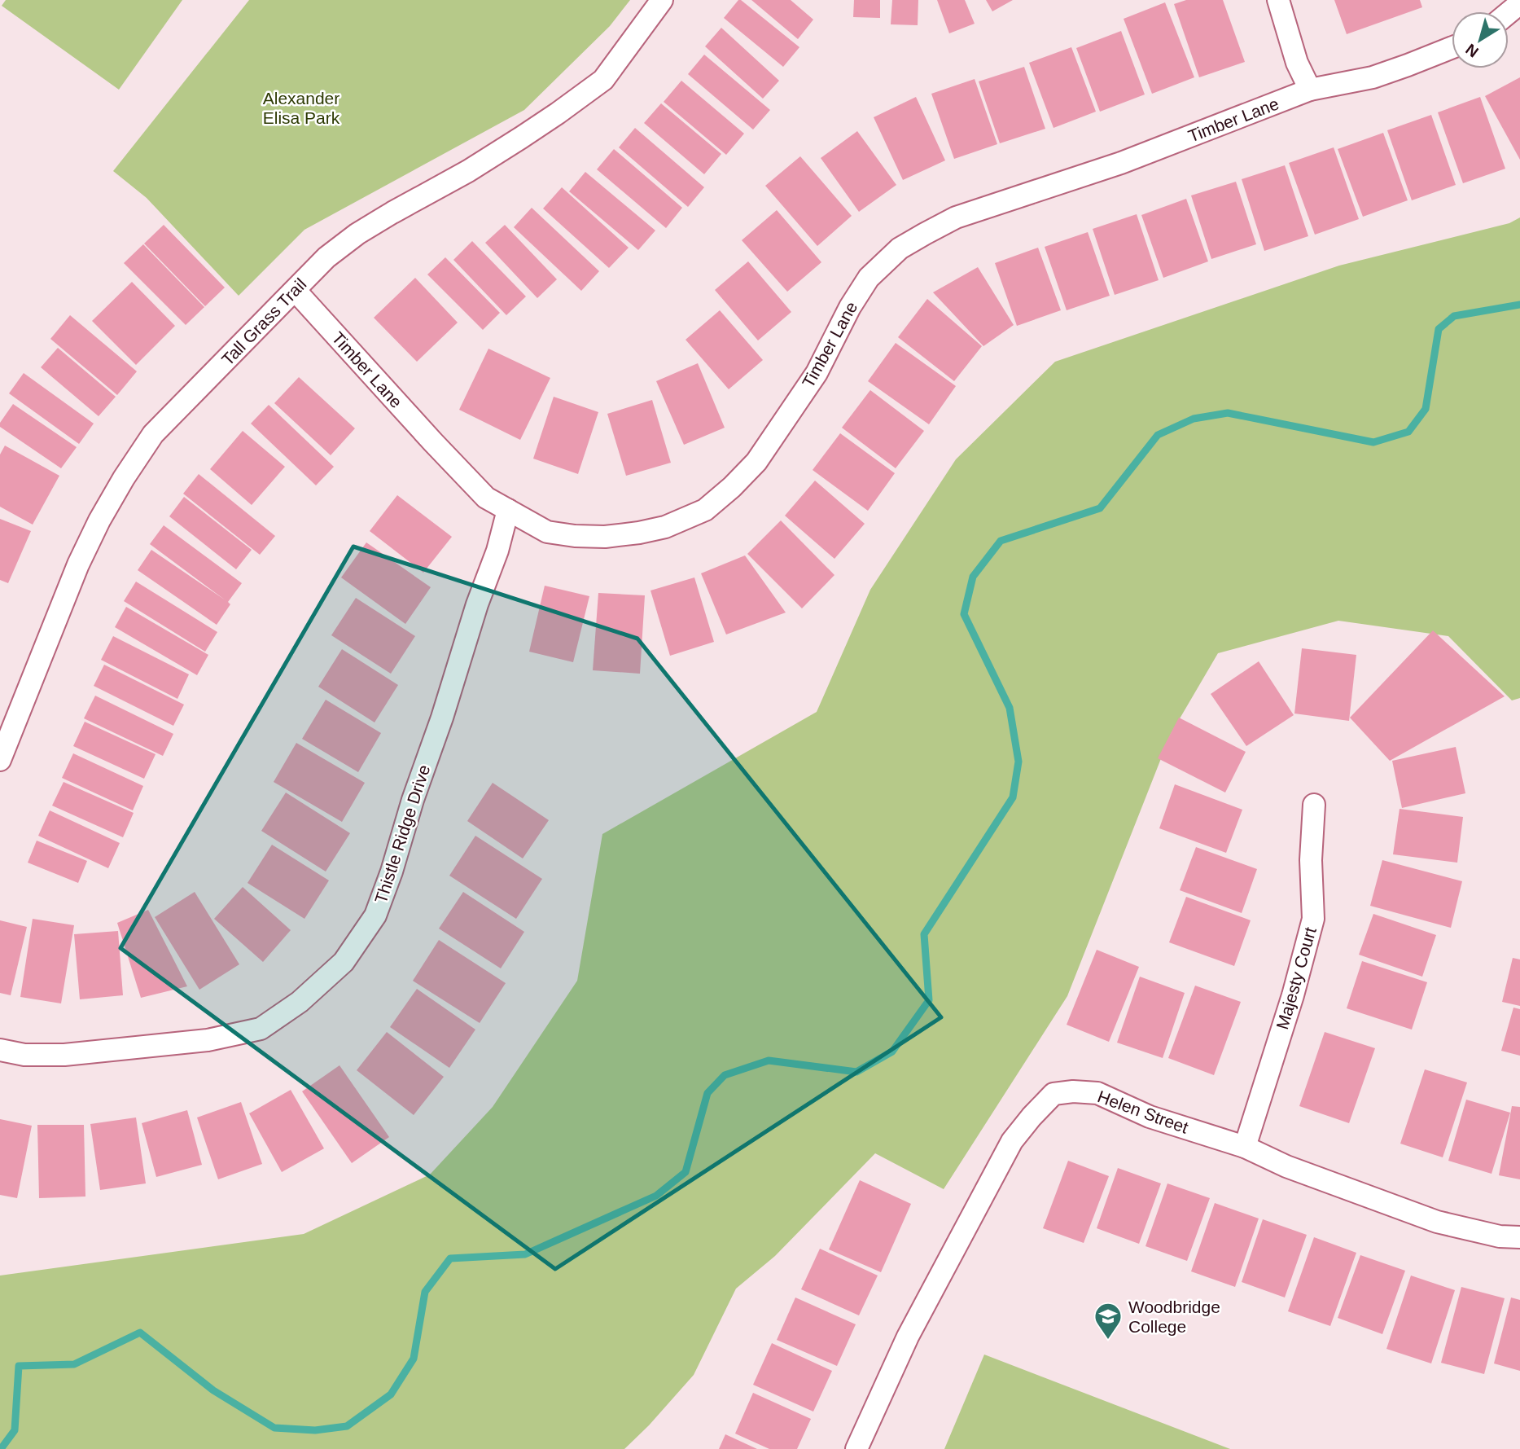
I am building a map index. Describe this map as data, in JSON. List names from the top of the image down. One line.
{"streets":{"street":["Timber Lane","Tall Grass Trail","Thistle Ridge Drive","Majesty Court","Helen Street"]},"crossings":[["Timber Lane","Tall Grass Trail"],["Timber Lane","Thistle Ridge Drive"],["Majesty Court","Helen Street"]],"parks":["Alexander Elisa Park"],"places":{"school or university":["Woodbridge College"]},"north":"bottom left"}
